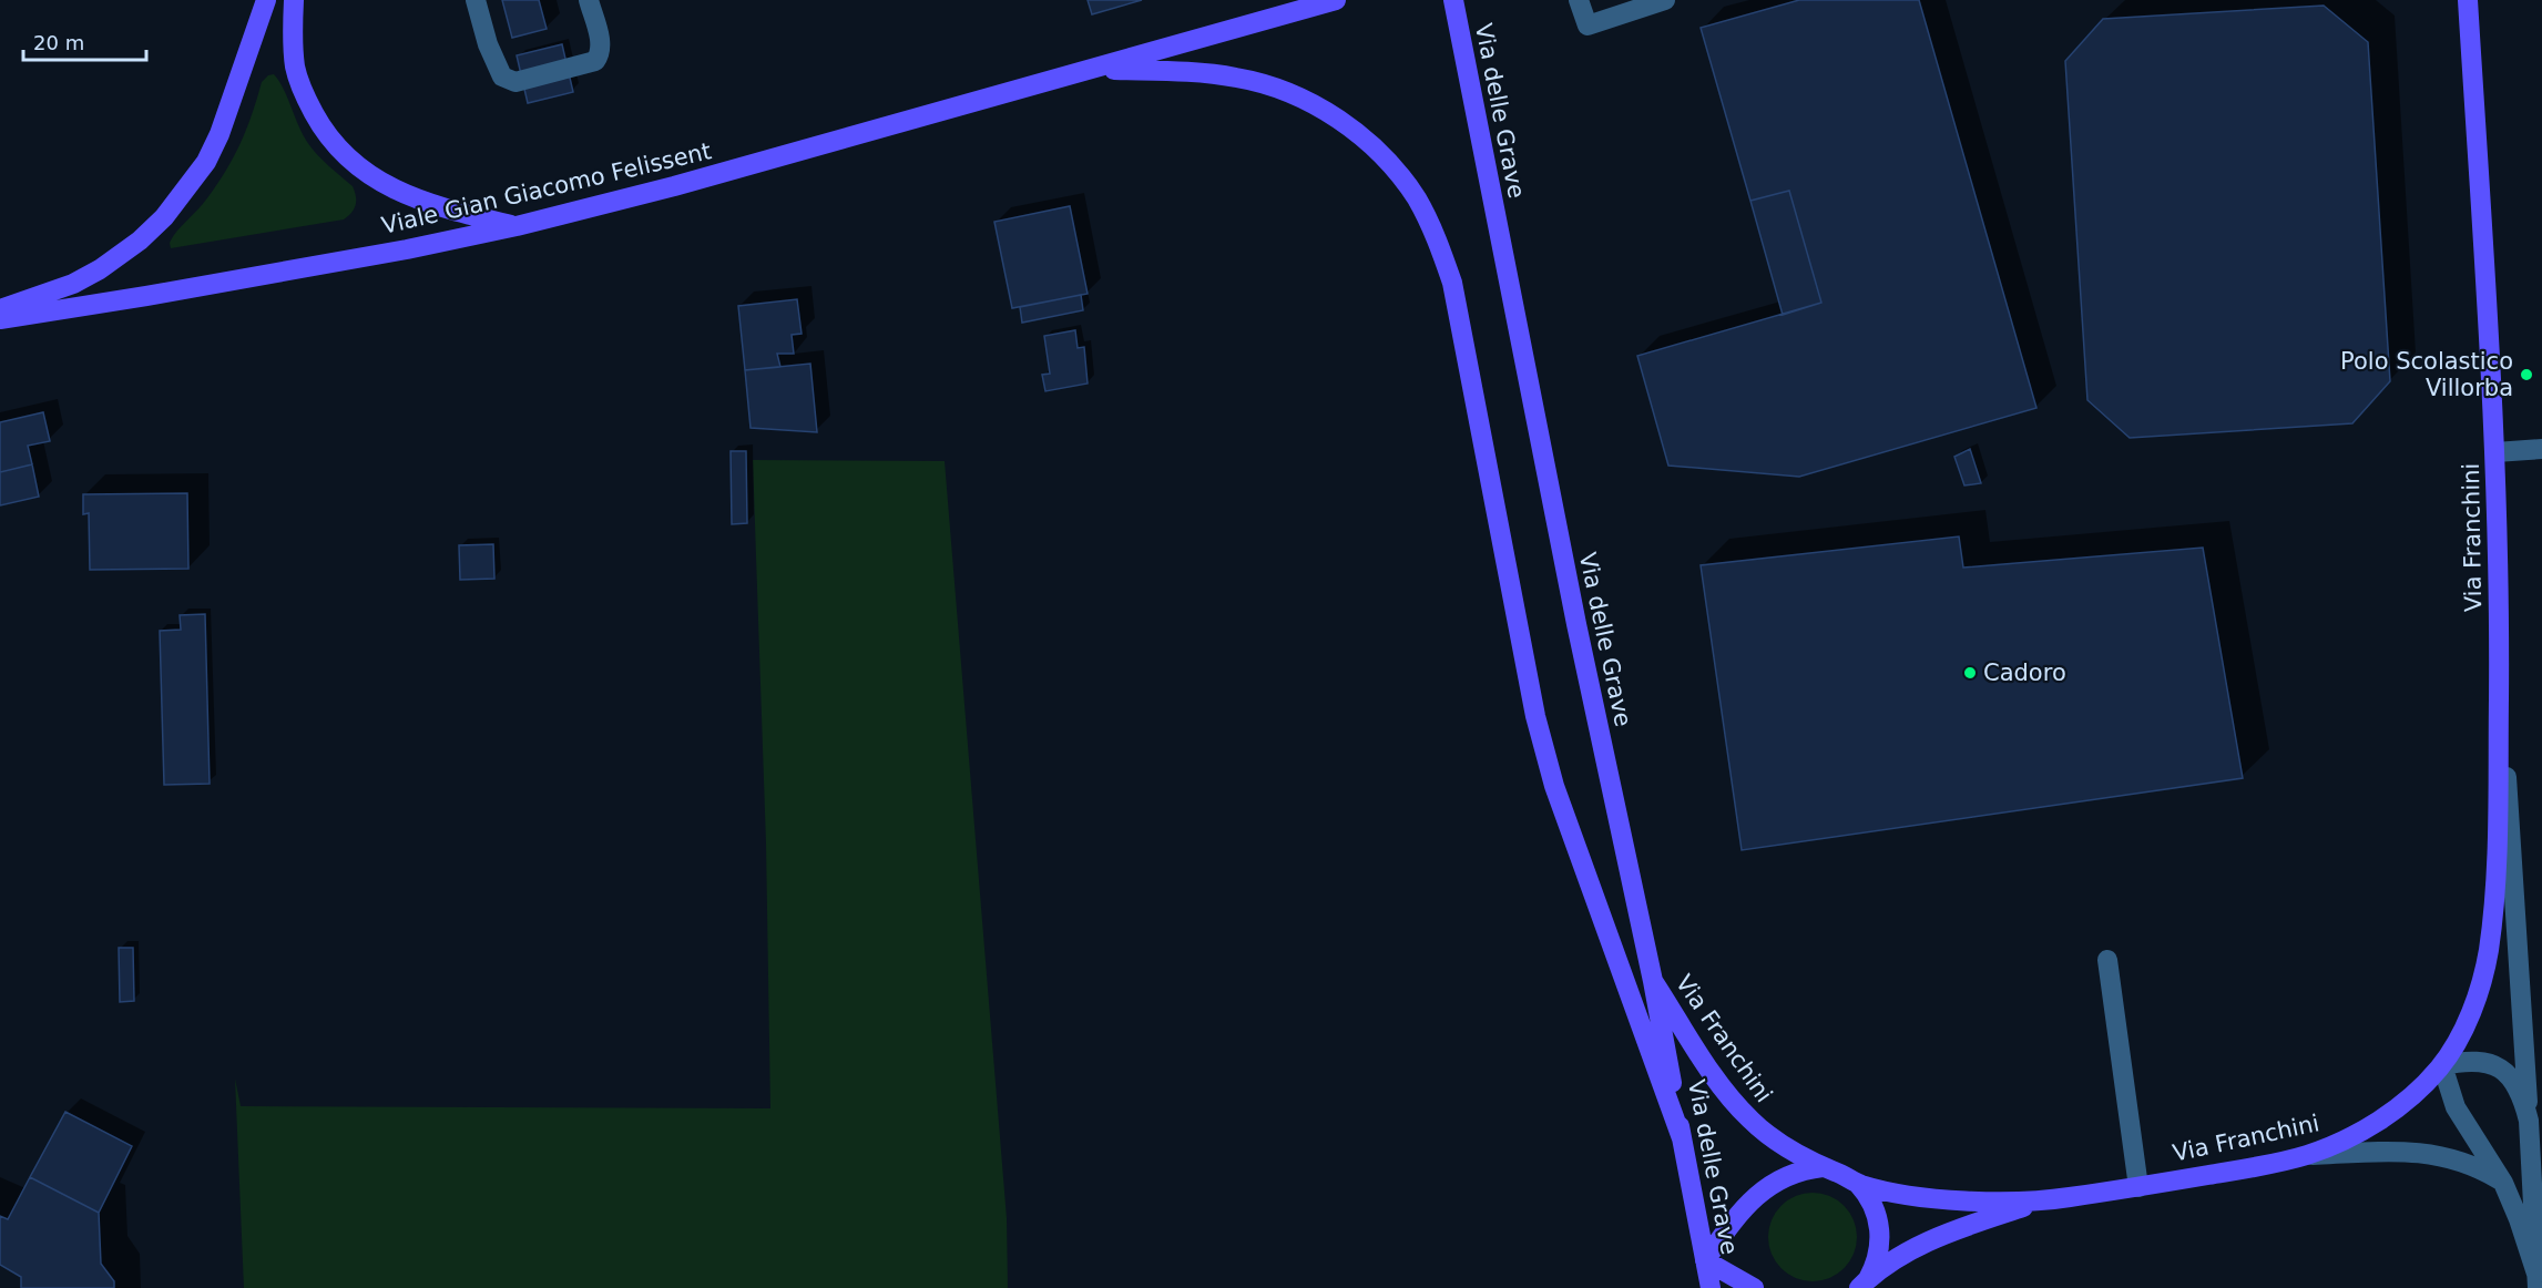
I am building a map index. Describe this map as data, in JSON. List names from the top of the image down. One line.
{"streets":{"main road":["Via delle Grave","Viale Gian Giacomo Felissent","Via Franchini"]},"crossings":[["Via delle Grave","Via Franchini"]],"places":["Polo Scolastico Villorba","Cadoro"],"scale_bar":"20 m"}
